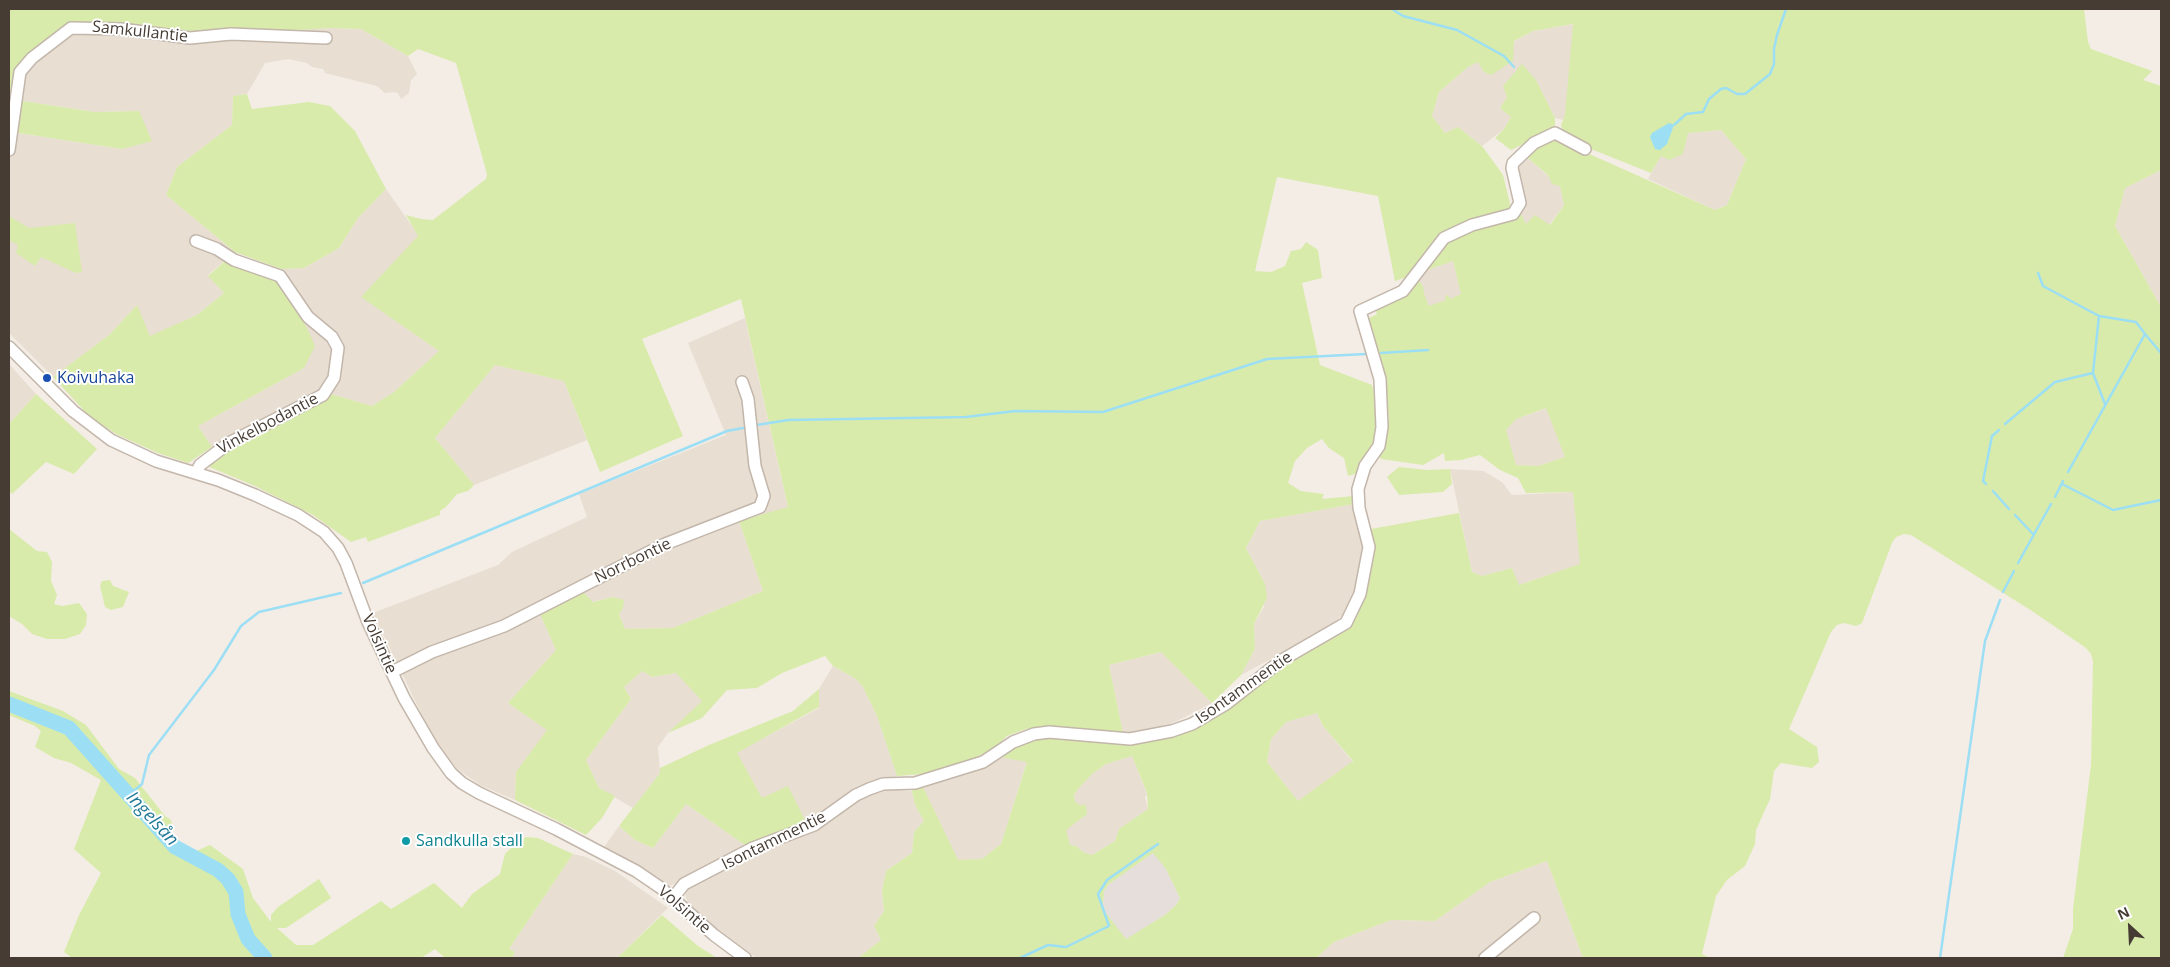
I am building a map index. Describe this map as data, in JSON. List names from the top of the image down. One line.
{"streets":{"street":["Samkullantie","Vinkelbodantie","Norrbontie","Volsintie","Isontammentie"]},"crossings":[["Vinkelbodantie","Volsintie"],["Norrbontie","Volsintie"],["Volsintie","Isontammentie"]],"water":["Ingelsån"],"places":["Koivuhaka","Sandkulla stall"],"north":"top left"}
